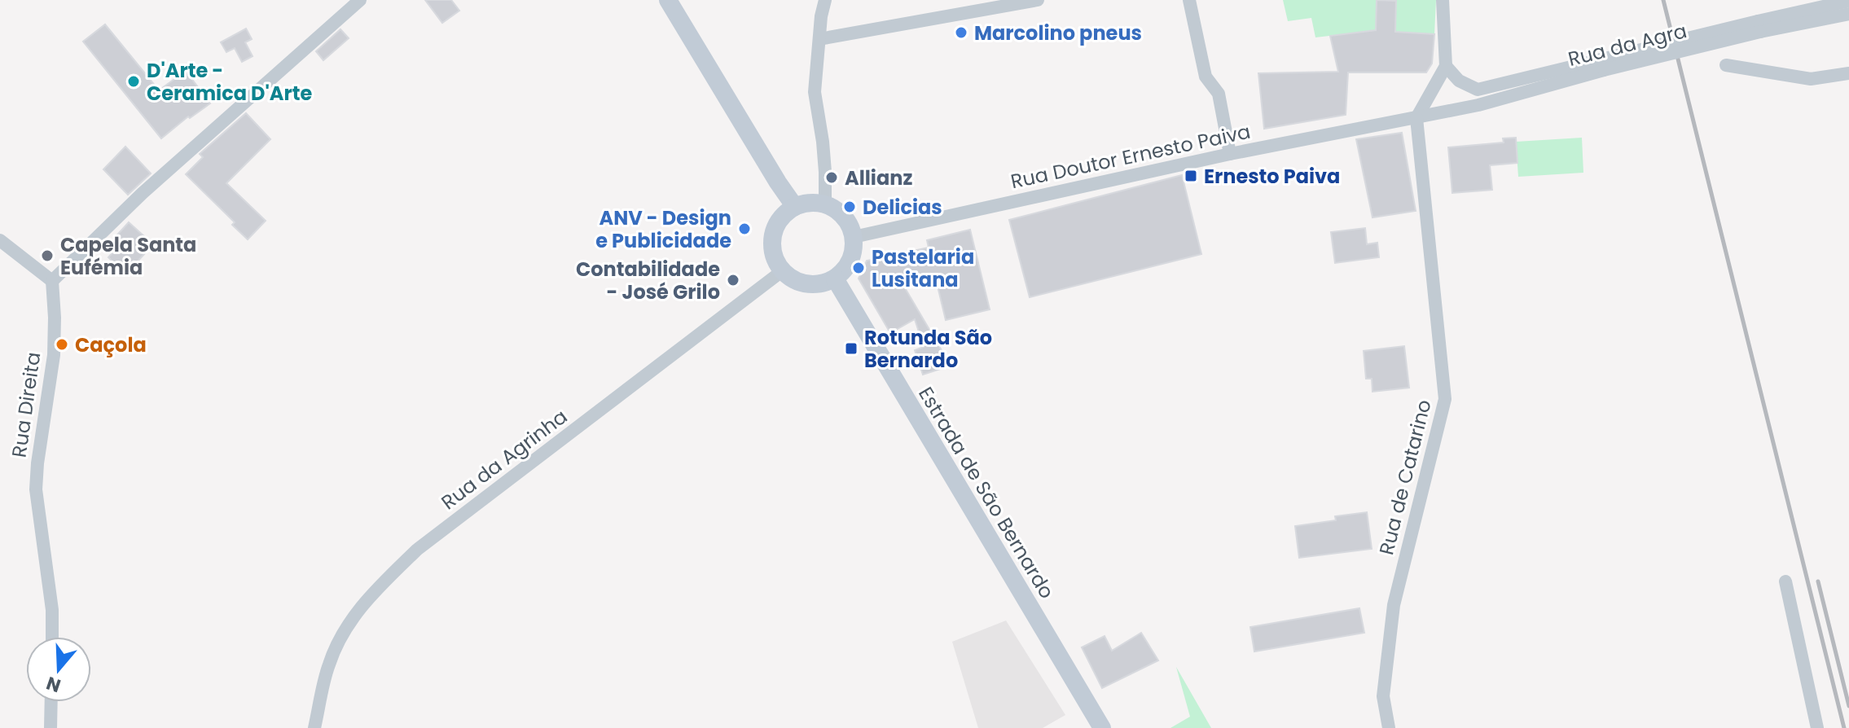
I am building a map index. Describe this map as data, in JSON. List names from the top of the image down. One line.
{"streets":{"main road":["Estrada de São Bernardo"],"street":["Rua da Agra","Rua Doutor Ernesto Paiva","Rua Direita","Rua da Agrinha","Rua de Catarino"]},"crossings":[["Rua da Agra","Rua Doutor Ernesto Paiva"],["Rua da Agra","Rua de Catarino"],["Rua Doutor Ernesto Paiva","Rua da Agrinha"],["Rua Doutor Ernesto Paiva","Rua de Catarino"],["Rua Doutor Ernesto Paiva","Estrada de São Bernardo"],["Rua da Agrinha","Estrada de São Bernardo"]],"places":{"other":["Marcolino pneus","D'Arte - Ceramica D'Arte","Allianz","Delicias","ANV - Design e Publicidade","Capela Santa Eufémia","Pastelaria Lusitana","Contabilidade - José Grilo","Caçola"],"transit":["Ernesto Paiva","Rotunda São Bernardo"]},"north":"bottom"}
